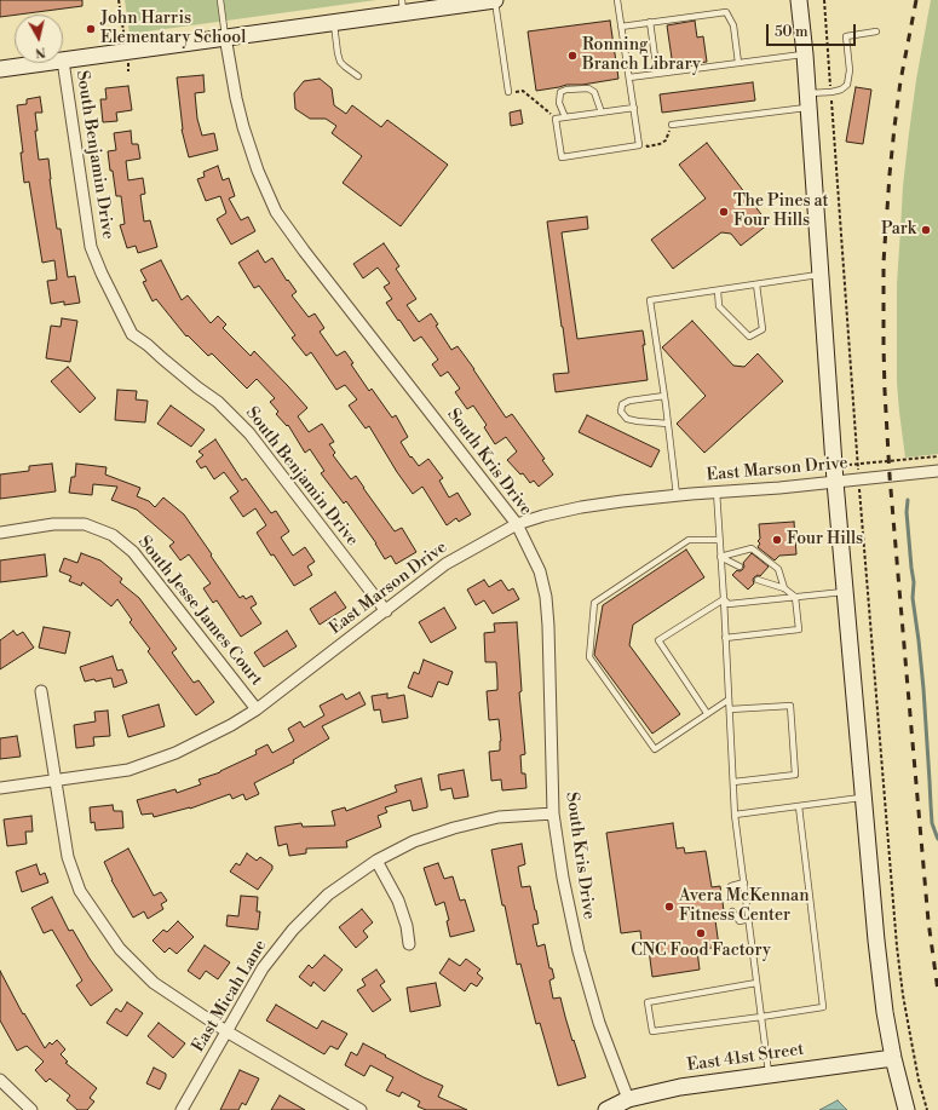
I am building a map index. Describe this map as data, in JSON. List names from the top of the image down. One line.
{"streets":{"main road":["East 41st Street"],"street":["South Benjamin Drive","South Kris Drive","East Marson Drive","South Jesse James Court","East Micah Lane"]},"crossings":[["South Benjamin Drive","East Marson Drive"],["South Kris Drive","East Marson Drive"],["South Kris Drive","East Micah Lane"],["South Kris Drive","East 41st Street"],["East Marson Drive","South Jesse James Court"]],"places":["John Harris Elementary School","Ronning Branch Library","The Pines at Four Hills","Park","Four Hills","Avera McKennan Fitness Center","CNC Food Factory"],"scale_bar":"50 m","north":"bottom"}
